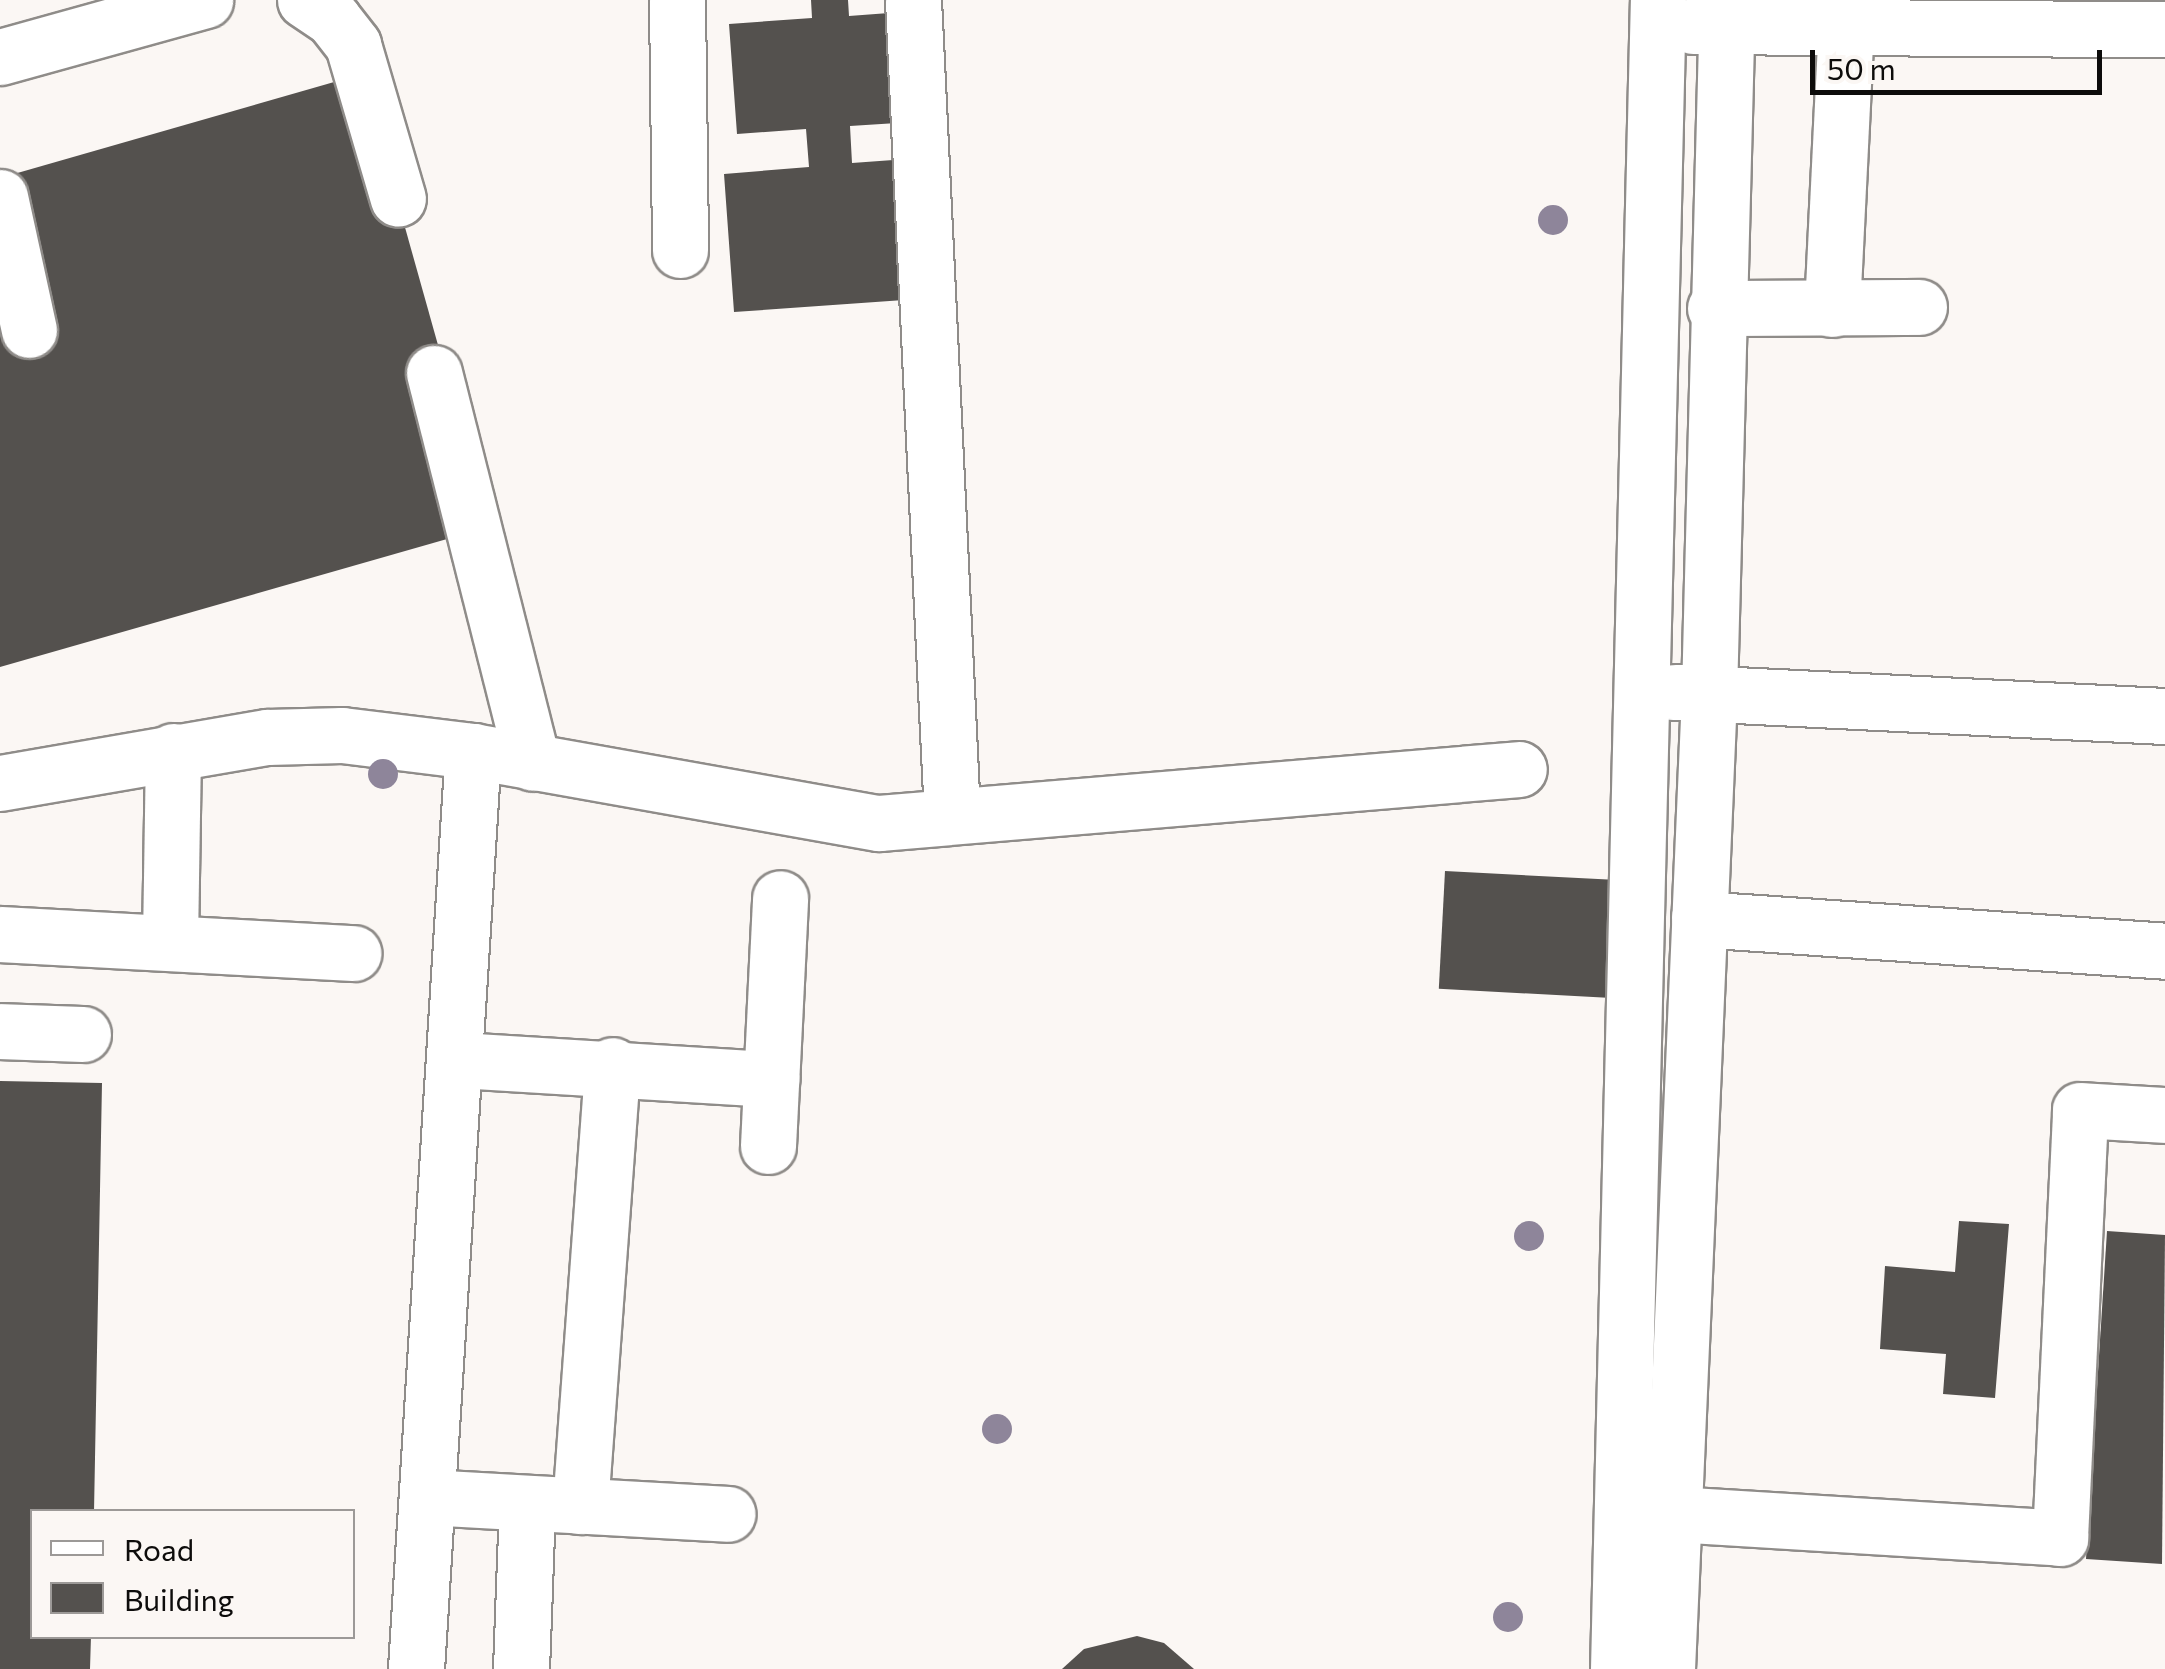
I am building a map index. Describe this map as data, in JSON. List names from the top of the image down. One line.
{"legend":["Road","Building"],"scale_bar":"50 m"}
